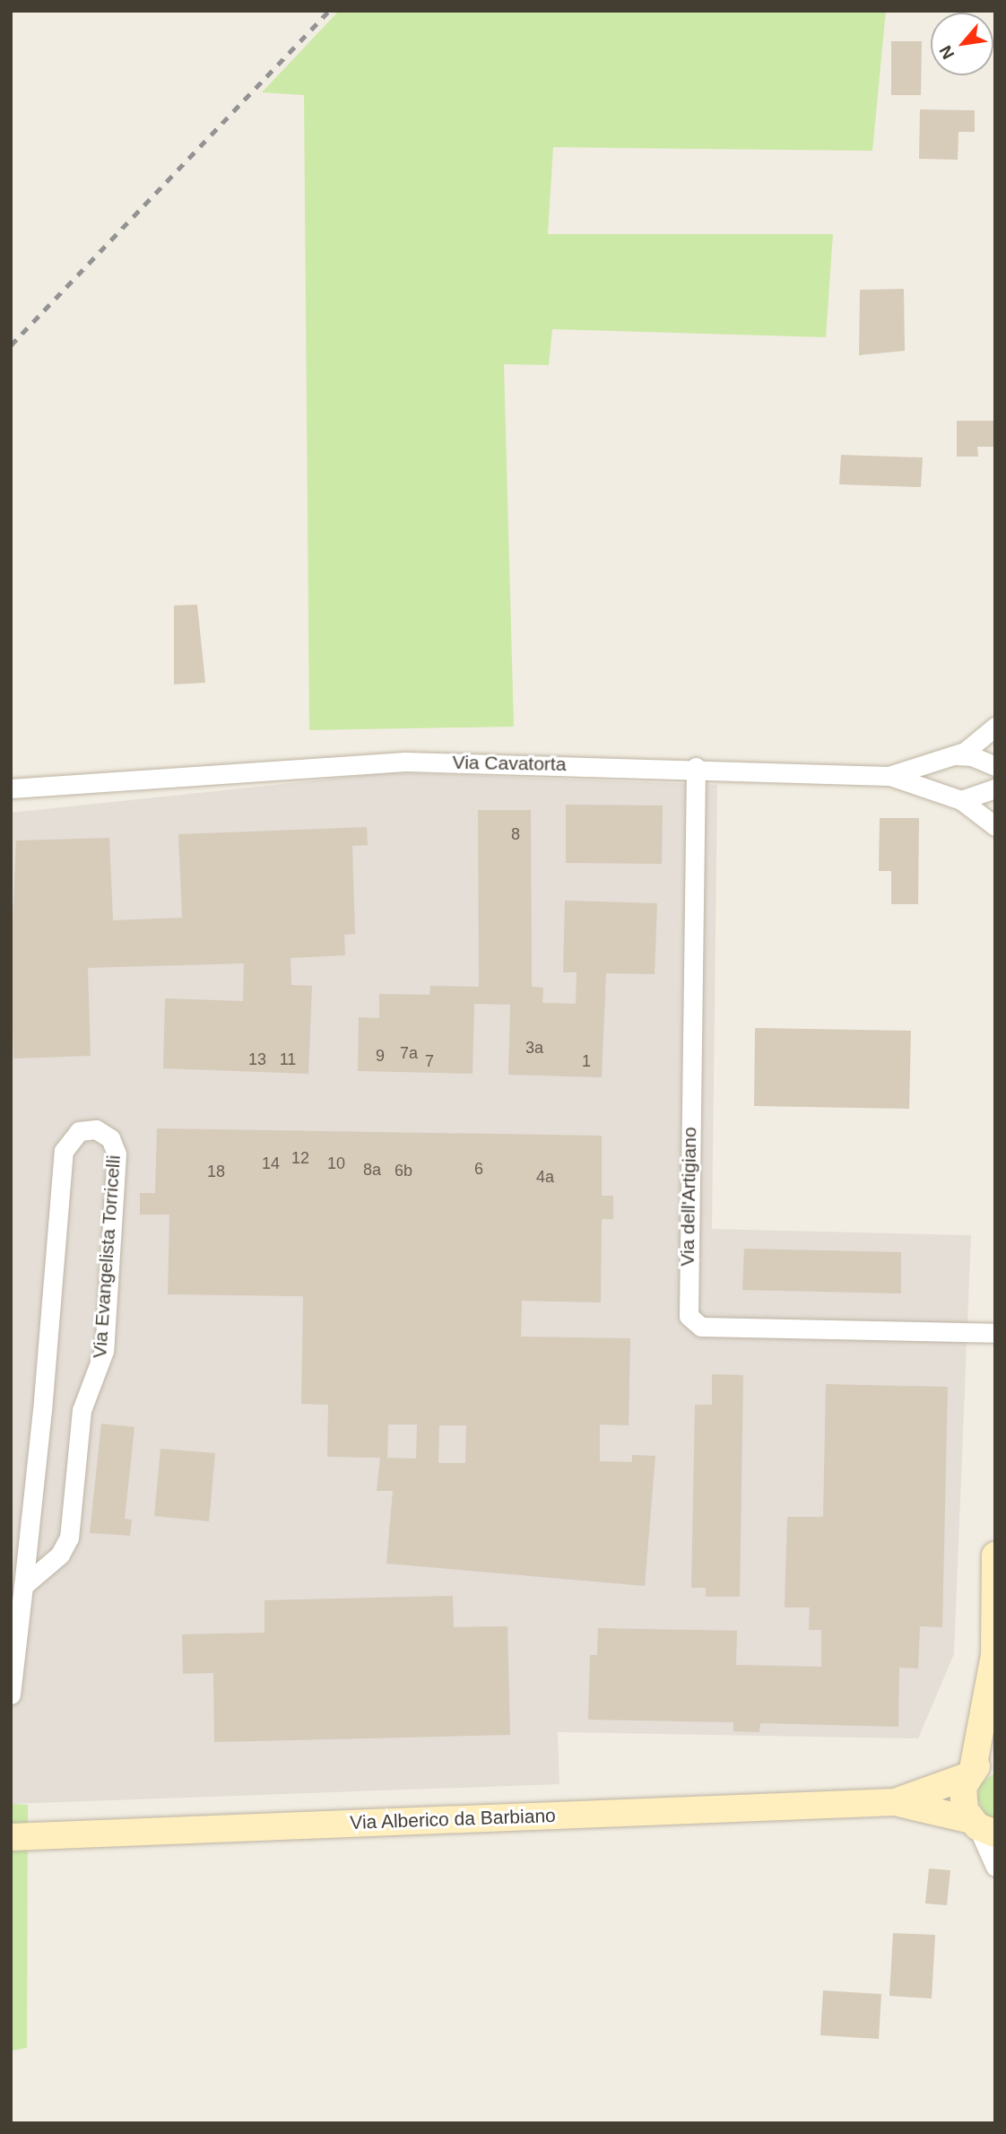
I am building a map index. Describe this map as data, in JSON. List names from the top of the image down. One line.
{"streets":{"main road":["Via Alberico da Barbiano"],"street":["Via Cavatorta","Via dell'Artigiano","Via Evangelista Torricelli"]},"crossings":[["Via Cavatorta","Via dell'Artigiano"]],"house_numbers":["8","3a","7a","9","13","11","7","1","12","14","10","6","8a","6b","18","4a"],"north":"bottom left"}
